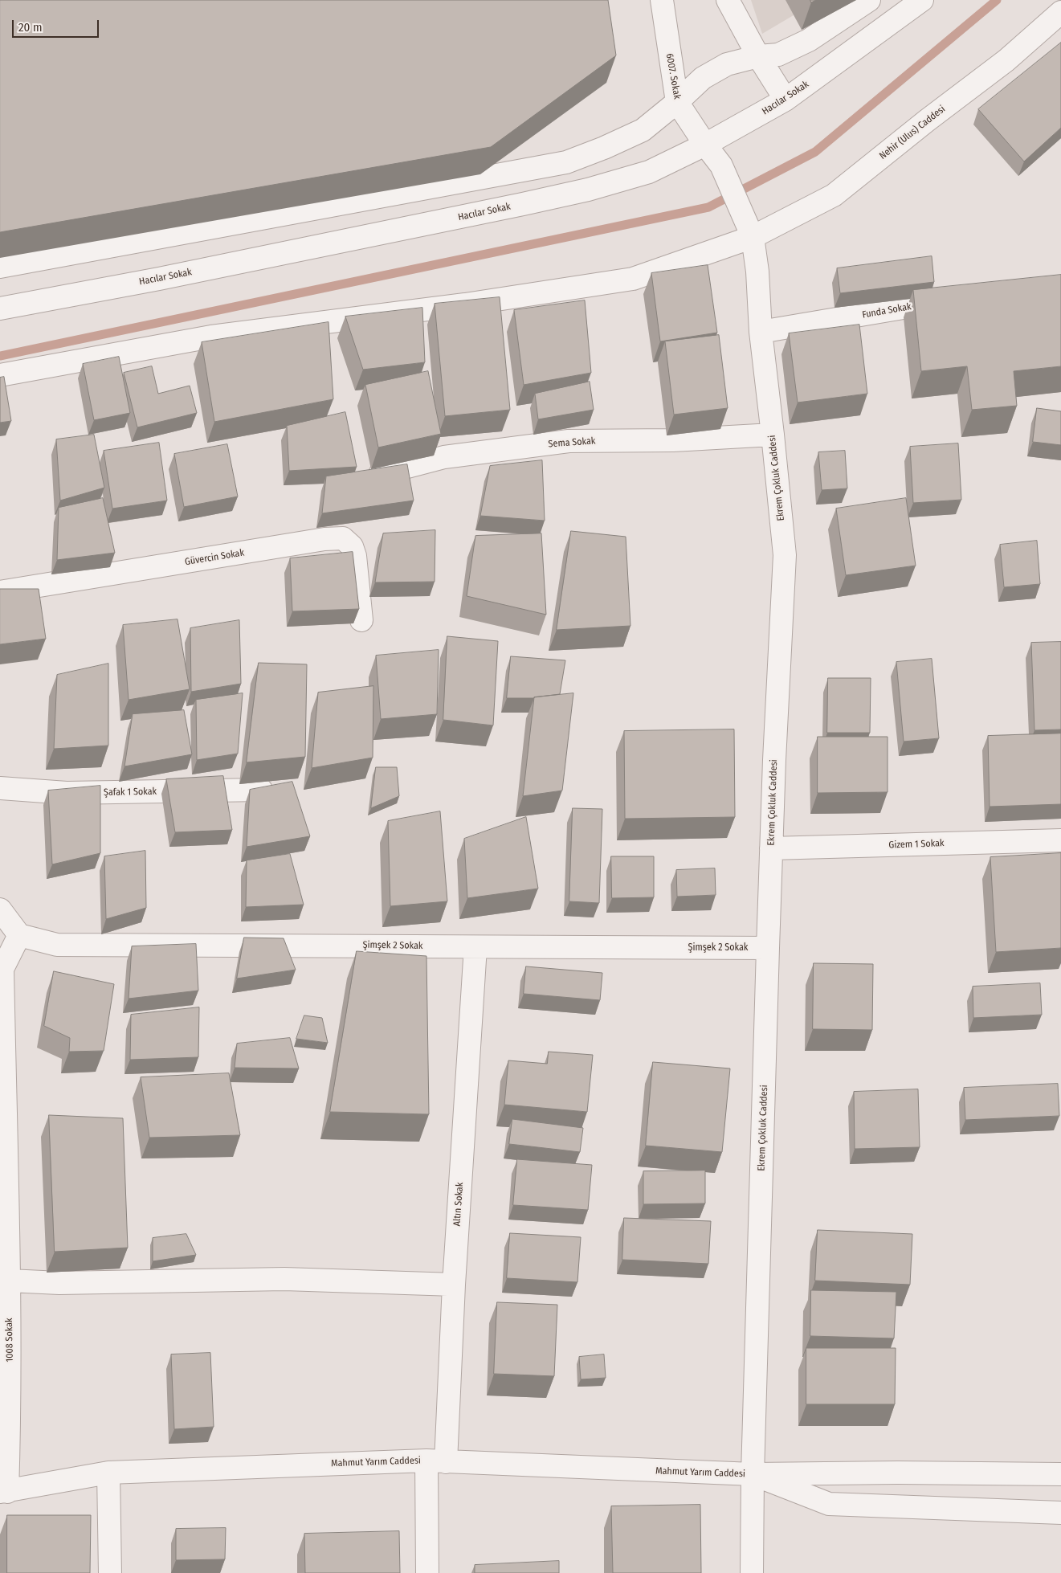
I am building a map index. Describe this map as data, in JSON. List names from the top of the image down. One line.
{"streets":{"street":["6007. Sokak","Hacılar Sokak","Nehir (Ulus) Caddesi","Funda Sokak","Sema Sokak","Ekrem Çokluk Caddesi","Güvercin Sokak","Şafak 1 Sokak","Gizem 1 Sokak","Şimşek 2 Sokak","Altın Sokak","1008 Sokak","Mahmut Yarım Caddesi"]},"crossings":[["6007. Sokak","Hacılar Sokak"],["6007. Sokak","Ekrem Çokluk Caddesi"],["Hacılar Sokak","Ekrem Çokluk Caddesi"],["Nehir (Ulus) Caddesi","Ekrem Çokluk Caddesi"],["Funda Sokak","Ekrem Çokluk Caddesi"],["Sema Sokak","Ekrem Çokluk Caddesi"],["Ekrem Çokluk Caddesi","Gizem 1 Sokak"],["Ekrem Çokluk Caddesi","Şimşek 2 Sokak"],["Ekrem Çokluk Caddesi","Mahmut Yarım Caddesi"],["Şimşek 2 Sokak","Altın Sokak"],["Şimşek 2 Sokak","1008 Sokak"],["Altın Sokak","Mahmut Yarım Caddesi"],["1008 Sokak","Mahmut Yarım Caddesi"]],"scale_bar":"20 m"}
